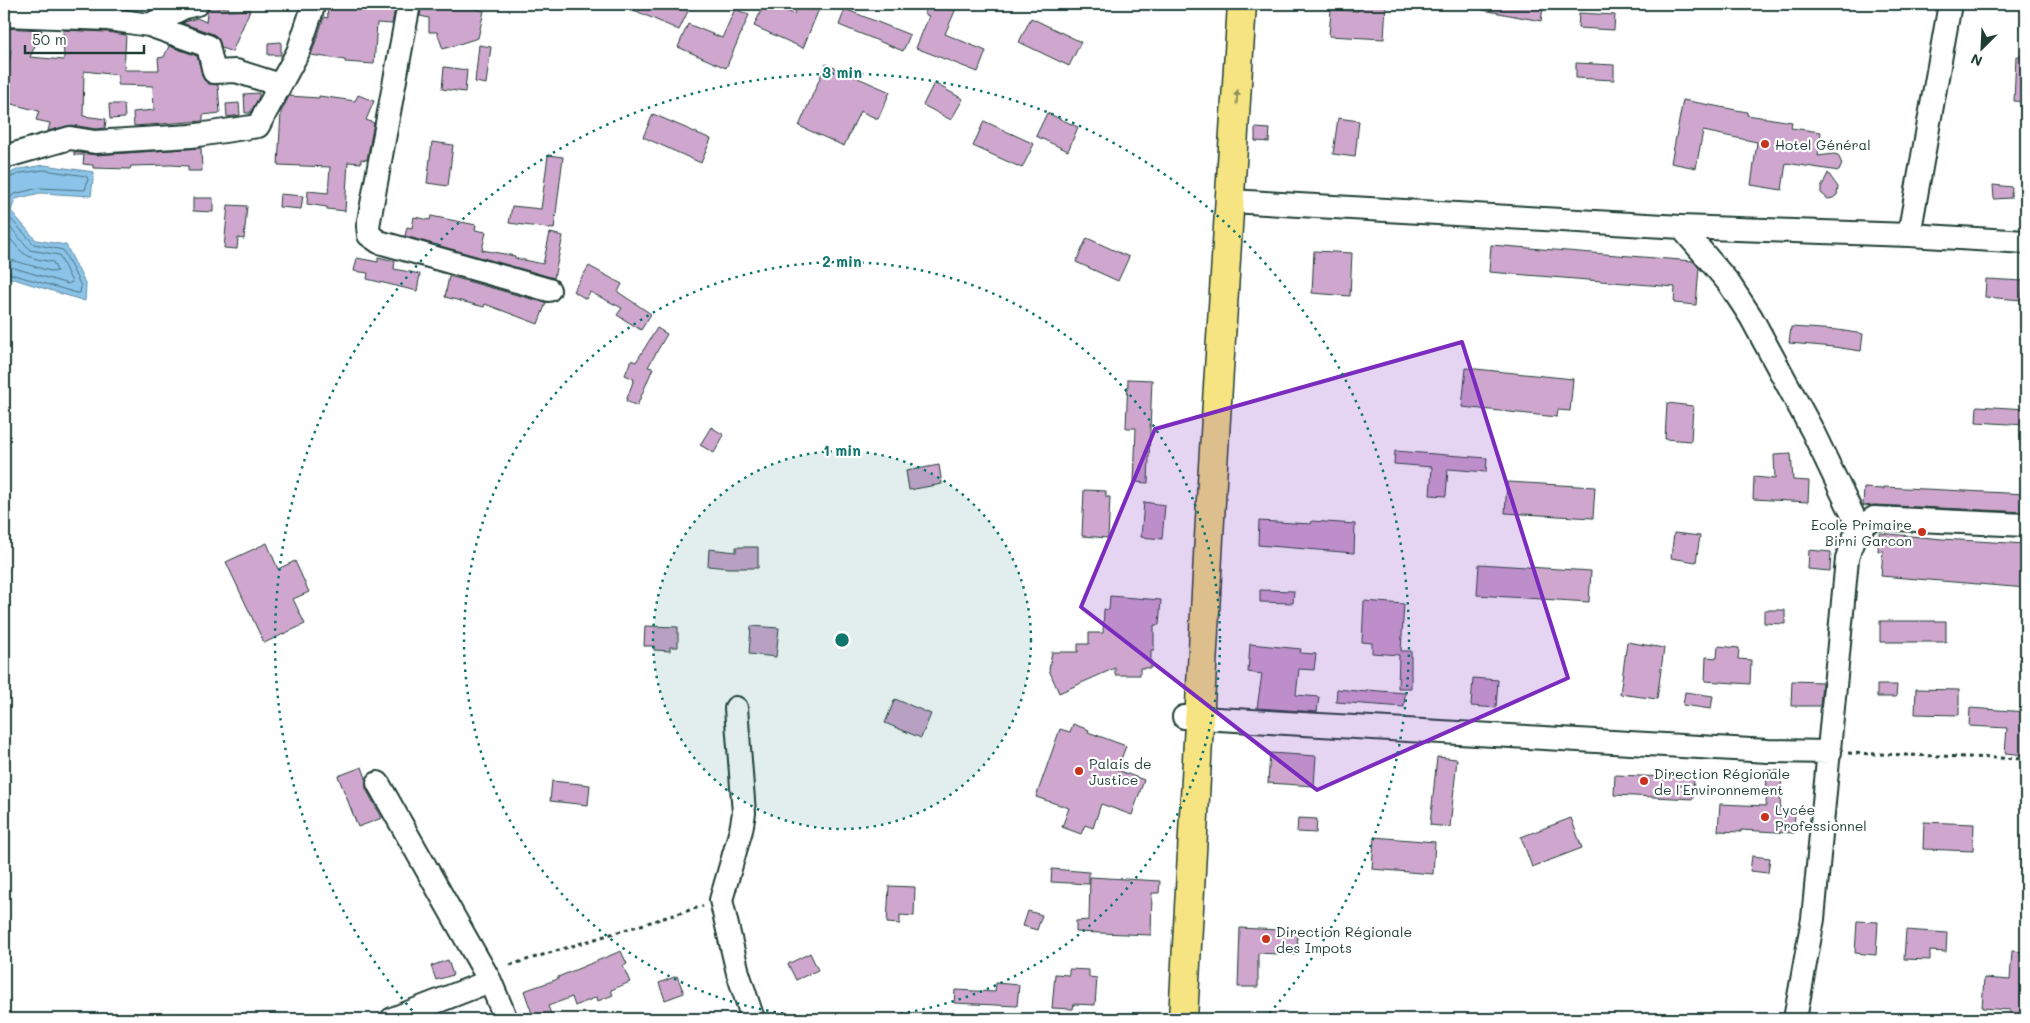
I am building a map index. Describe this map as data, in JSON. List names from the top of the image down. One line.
{"places":["Hotel Général","Ecole Primaire Birni Garcon","Palais de Justice","Direction Régionale de l'Environnement","Lycée Professionnel","Direction Régionale des Impots"],"scale_bar":"50 m","north":"bottom left","rings":["3 min","2 min","1 min"]}
